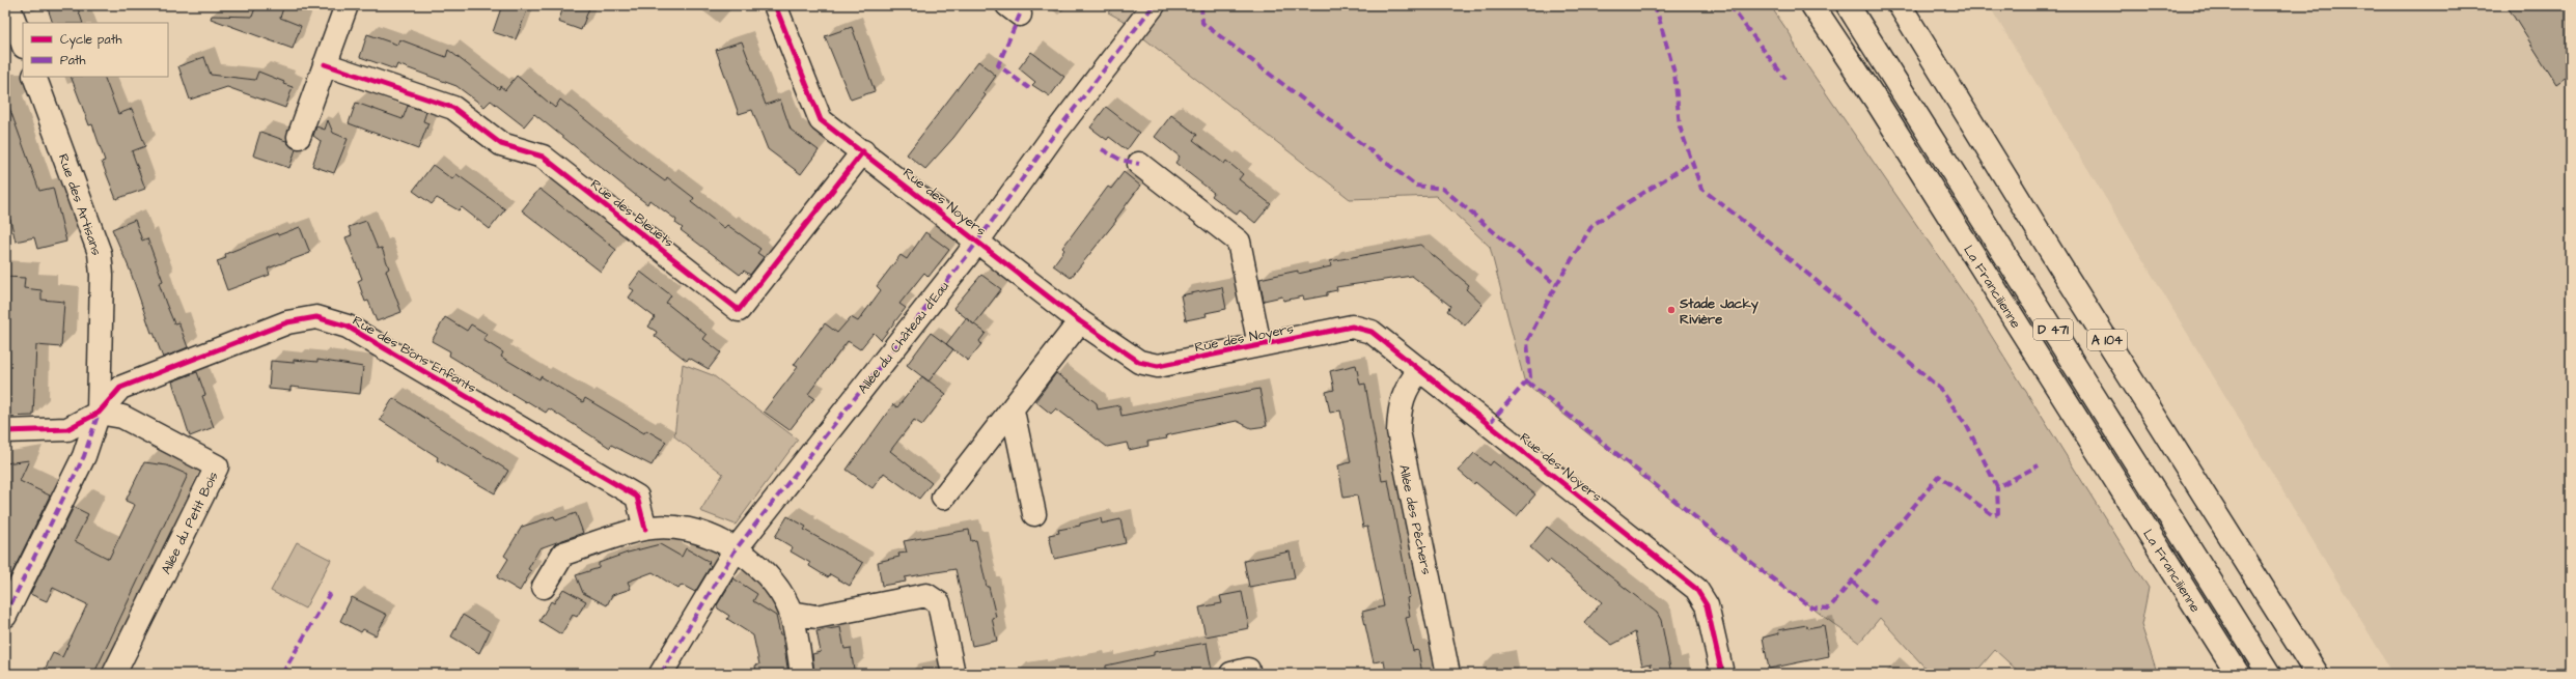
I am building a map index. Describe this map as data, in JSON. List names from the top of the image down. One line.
{"streets":{"main road":["Rue des Noyers","Rue des Artisans","Rue des Bleuets","La Francilienne","D 471","Allée du Château d'Eau","A 104","Rue des Bons Enfants","Allée des Pêchers","Allée du Petit Bois"]},"crossings":[["Rue des Noyers","Rue des Bleuets"],["Rue des Noyers","Allée du Château d'Eau"],["Rue des Noyers","Allée des Pêchers"],["Rue des Artisans","Rue des Bons Enfants"],["Rue des Artisans","Allée du Petit Bois"],["Rue des Bons Enfants","Allée du Petit Bois"]],"places":["Stade Jacky Rivière"],"legend":["Cycle path","Path"]}
